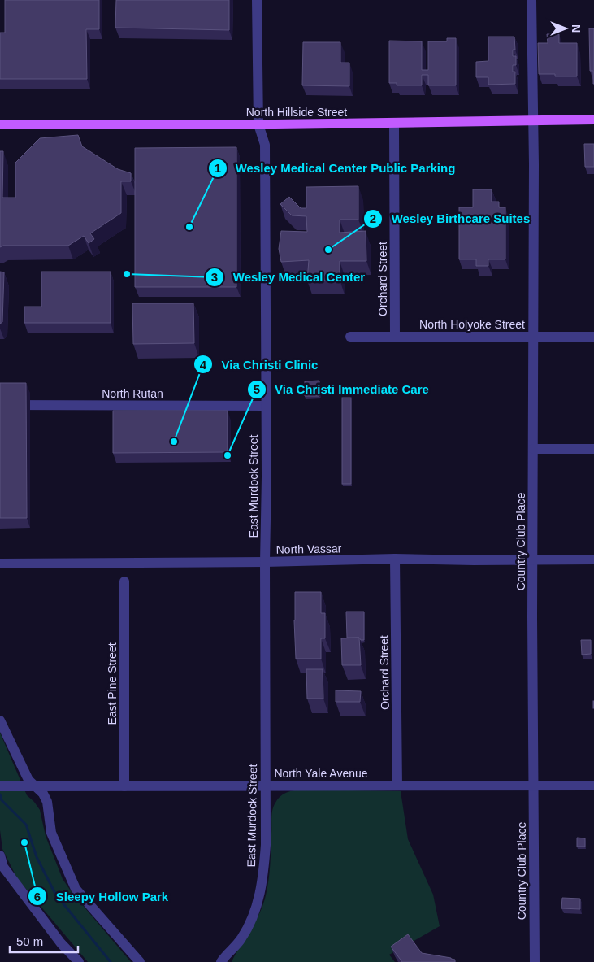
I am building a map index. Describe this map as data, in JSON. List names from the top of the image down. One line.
{"streets":{"main road":["North Hillside Street"],"street":["Orchard Street","North Holyoke Street","North Rutan","East Murdock Street","Country Club Place","North Vassar","East Pine Street","North Yale Avenue"]},"crossings":[["North Hillside Street","Orchard Street"],["North Hillside Street","East Murdock Street"],["North Hillside Street","Country Club Place"],["Orchard Street","North Holyoke Street"],["Orchard Street","North Vassar"],["Orchard Street","North Yale Avenue"],["North Holyoke Street","Country Club Place"],["North Rutan","East Murdock Street"],["East Murdock Street","North Vassar"],["East Murdock Street","North Yale Avenue"],["Country Club Place","North Vassar"],["Country Club Place","North Yale Avenue"],["East Pine Street","North Yale Avenue"]],"places":["Wesley Medical Center Public Parking","Wesley Birthcare Suites","Wesley Medical Center","Via Christi Clinic","Via Christi Immediate Care","Sleepy Hollow Park"],"scale_bar":"50 m","north":"right"}
